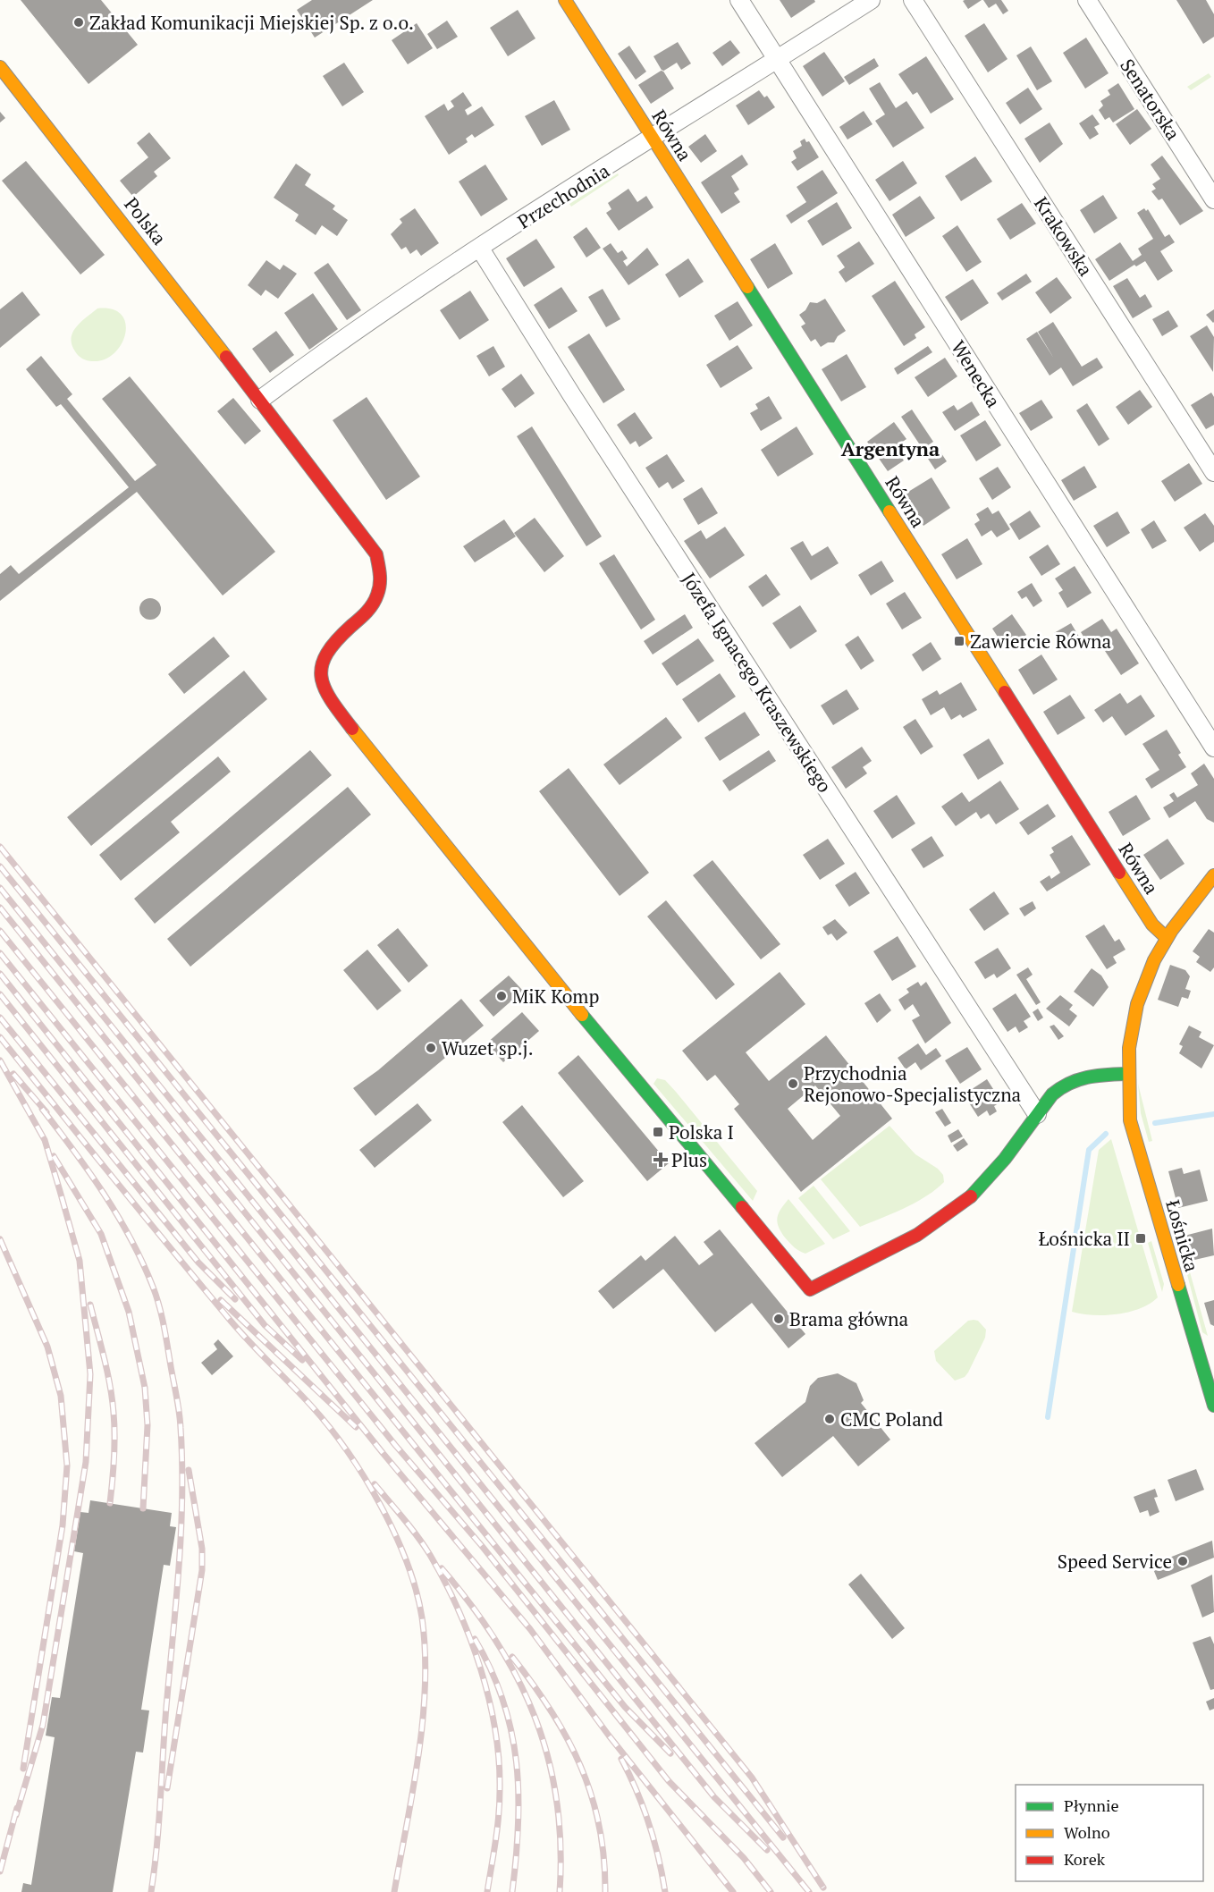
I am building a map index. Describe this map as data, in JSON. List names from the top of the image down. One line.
{"streets":{"street":["Senatorska","Równa","Przechodnia","Polska","Krakowska","Wenecka","Józefa Ignacego Kraszewskiego","Łośnicka"]},"crossings":[["Równa","Przechodnia"],["Równa","Łośnicka"],["Przechodnia","Polska"],["Przechodnia","Wenecka"],["Przechodnia","Józefa Ignacego Kraszewskiego"],["Polska","Józefa Ignacego Kraszewskiego"]],"districts":["Argentyna"],"places":{"other":["Zakład Komunikacji Miejskiej Sp. z o.o.","MiK Komp","Wuzet sp.j.","Przychodnia Rejonowo-Specjalistyczna","Brama główna","CMC Poland","Speed Service"],"transit":["Zawiercie Równa","Polska I","Łośnicka II"],"health":["Plus"]},"legend":["Płynnie","Wolno","Korek"]}
